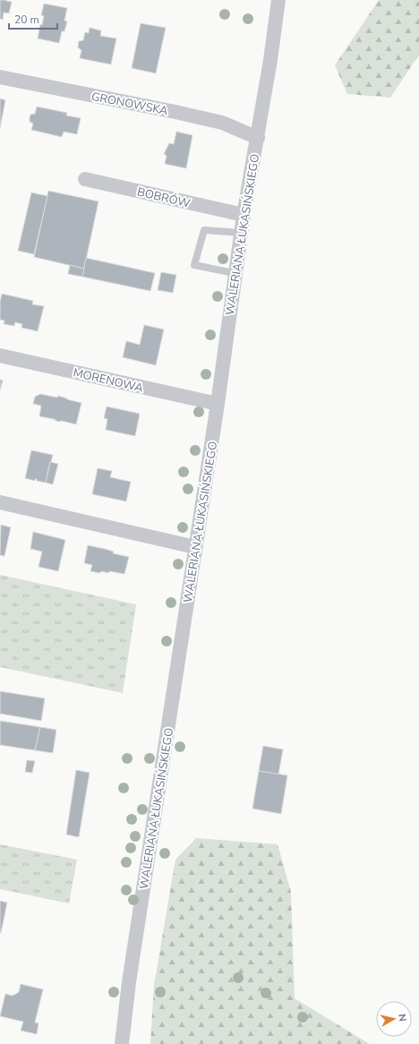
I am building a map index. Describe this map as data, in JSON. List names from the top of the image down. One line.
{"streets":{"street":["GRONOWSKA","BOBRÓW","WALERIANA ŁUKASIŃSKIEGO","MORENOWA"]},"crossings":[["GRONOWSKA","WALERIANA ŁUKASIŃSKIEGO"],["BOBRÓW","WALERIANA ŁUKASIŃSKIEGO"],["WALERIANA ŁUKASIŃSKIEGO","MORENOWA"]],"scale_bar":"20 m","north":"right"}
